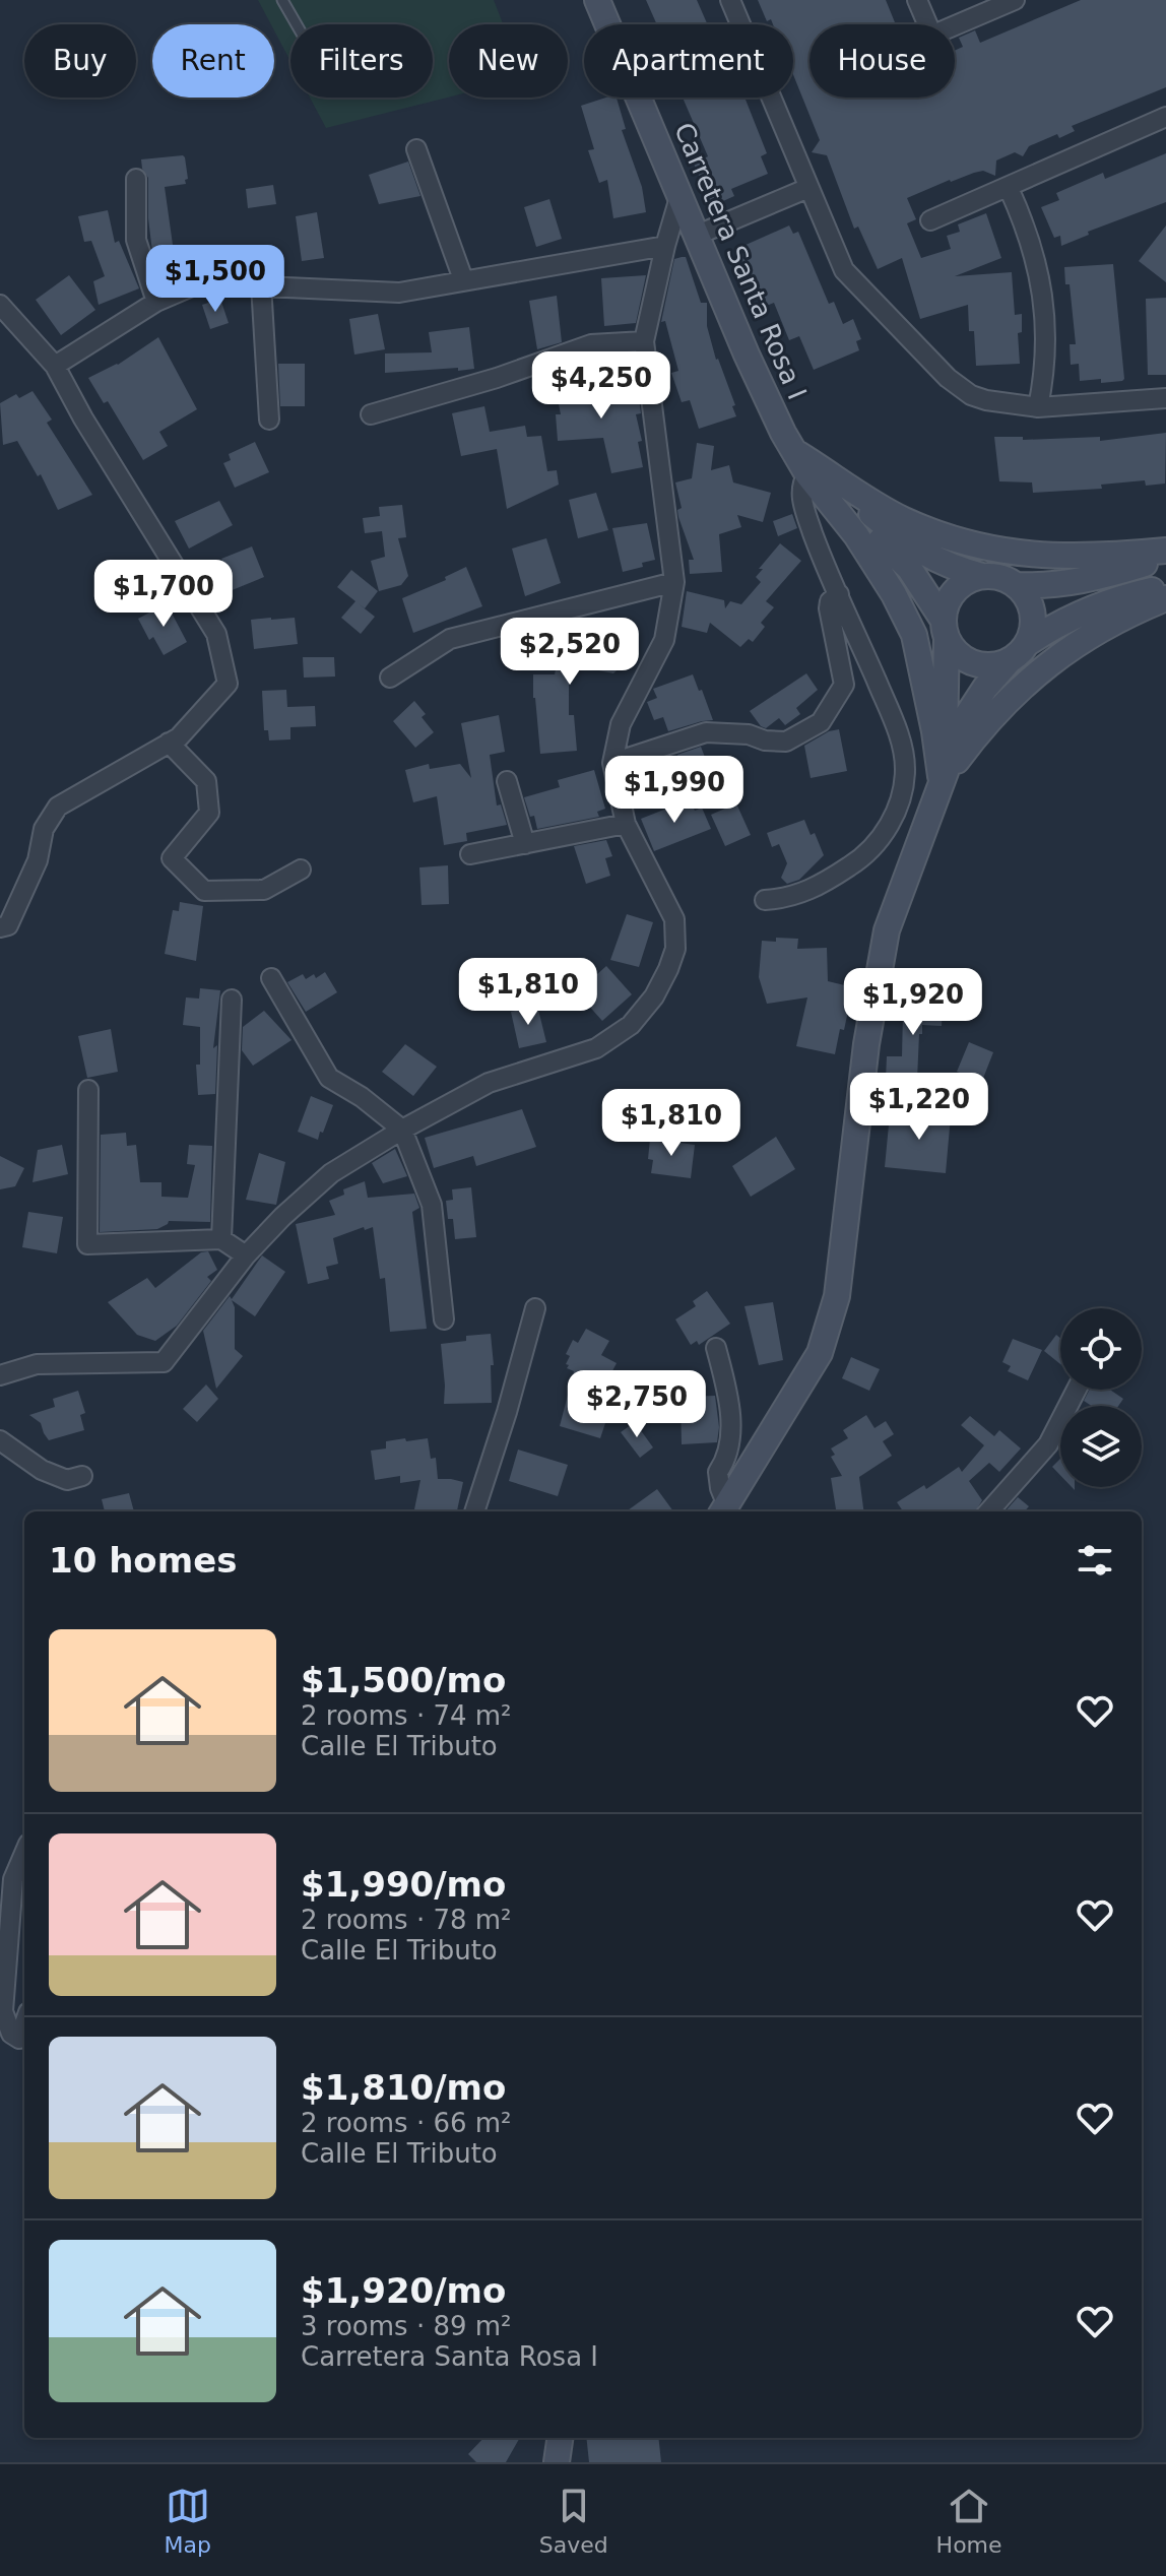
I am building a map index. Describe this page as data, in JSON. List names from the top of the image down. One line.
{"streets":{"street":["Carretera Santa Rosa I"]},"page":{"chip":["Buy","Rent","Filters","New","Apartment","House"],"price":["$1,500","$4,250","$1,700","$2,520","$1,990","$1,810","$1,920","$1,220","$1,810","$2,750"],"heading":"10 homes","list":[{"name":"$1,500/mo","note":"2 rooms · 74 m² · Calle El Tributo"},{"name":"$1,990/mo","note":"2 rooms · 78 m² · Calle El Tributo"},{"name":"$1,810/mo","note":"2 rooms · 66 m² · Calle El Tributo"},{"name":"$1,920/mo","note":"3 rooms · 89 m² · Carretera Santa Rosa I"}],"tabs":["Map","Saved","Home"]}}
